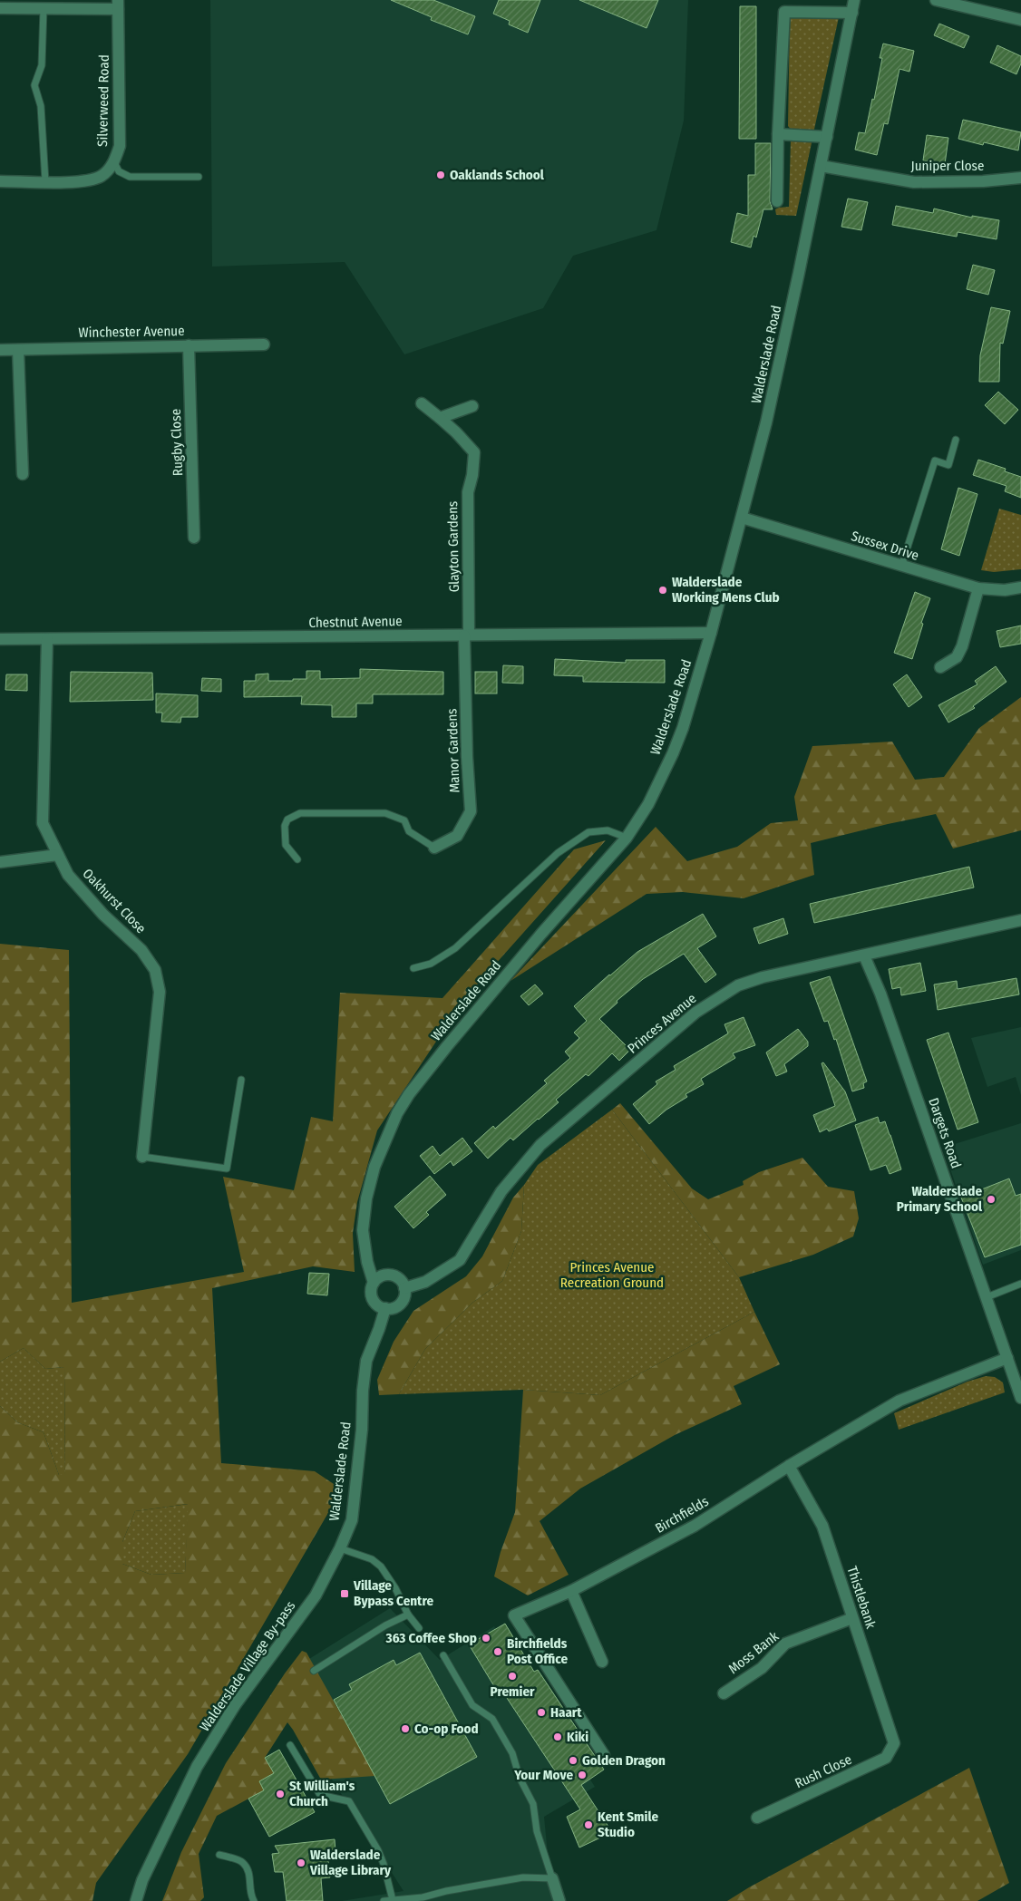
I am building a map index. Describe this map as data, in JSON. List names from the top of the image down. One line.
{"streets":{"street":["Silverweed Road","Juniper Close","Winchester Avenue","Walderslade Road","Rugby Close","Sussex Drive","Glayton Gardens","Chestnut Avenue","Manor Gardens","Oakhurst Close","Princes Avenue","Dargets Road","Birchfields","Thistlebank","Moss Bank","Walderslade Village By-pass","Rush Close"]},"crossings":[["Juniper Close","Walderslade Road"],["Winchester Avenue","Rugby Close"],["Walderslade Road","Sussex Drive"],["Walderslade Road","Chestnut Avenue"],["Walderslade Road","Princes Avenue"],["Walderslade Road","Walderslade Village By-pass"],["Glayton Gardens","Chestnut Avenue"],["Glayton Gardens","Manor Gardens"],["Chestnut Avenue","Manor Gardens"],["Chestnut Avenue","Oakhurst Close"],["Princes Avenue","Dargets Road"],["Dargets Road","Birchfields"],["Birchfields","Thistlebank"],["Thistlebank","Moss Bank"],["Thistlebank","Rush Close"]],"parks":["Princes Avenue Recreation Ground"],"places":{"other":["Oaklands School","Walderslade Working Mens Club","Walderslade Primary School","363 Coffee Shop","Birchfields Post Office","Premier","Haart","Co-op Food","Kiki","Golden Dragon","Your Move","St William's Church","Kent Smile Studio","Walderslade Village Library"],"transit":["Village Bypass Centre"]}}
